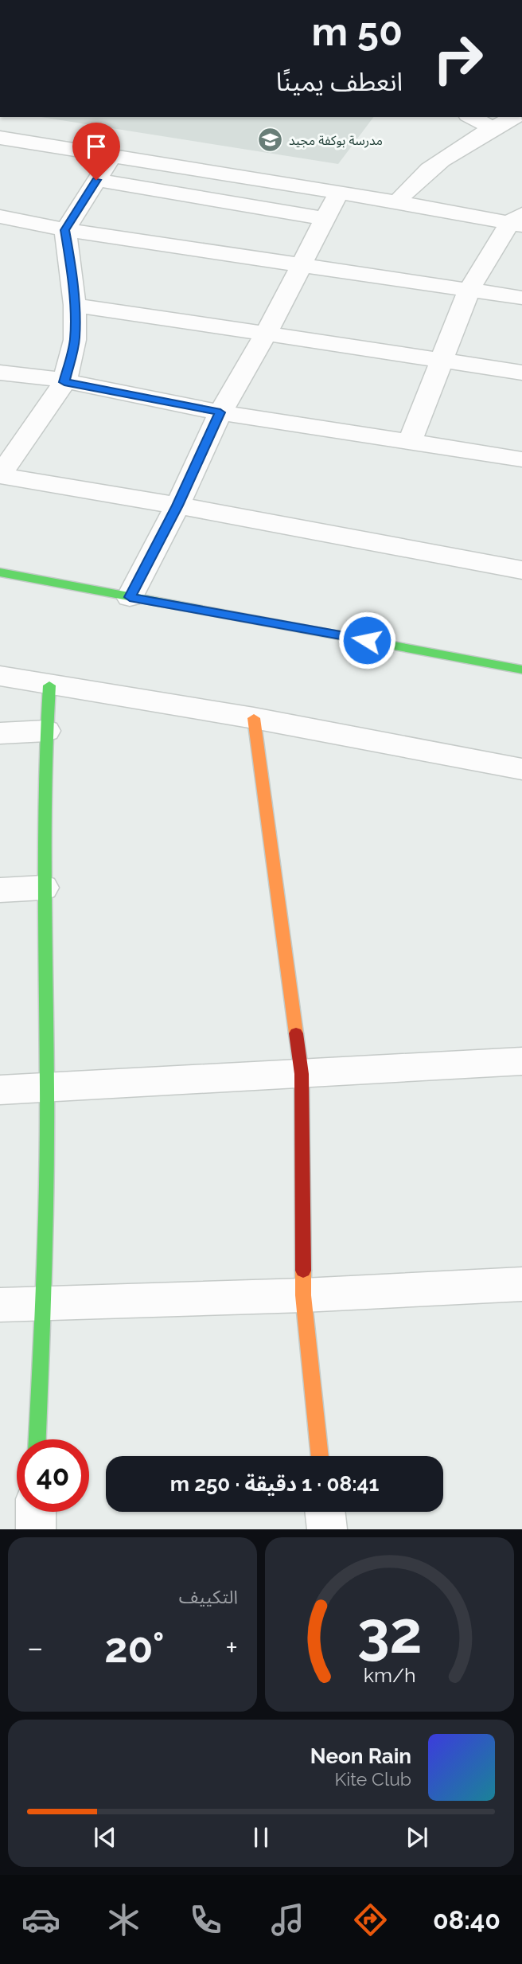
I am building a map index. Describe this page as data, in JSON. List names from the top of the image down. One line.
{"places":{"school or university":["مدرسة بوكفة مجيد"]},"page":{"turn":["50 m","انعطف يمينًا"],"limit":"40","trip":"08:41 · 1 دقيقة · 250 m","tile":"التكييف","heat":["−","20°","+"],"song":["Neon Rain","Kite Club"],"tabs":"08:40","gauge":["32","km/h"]}}
